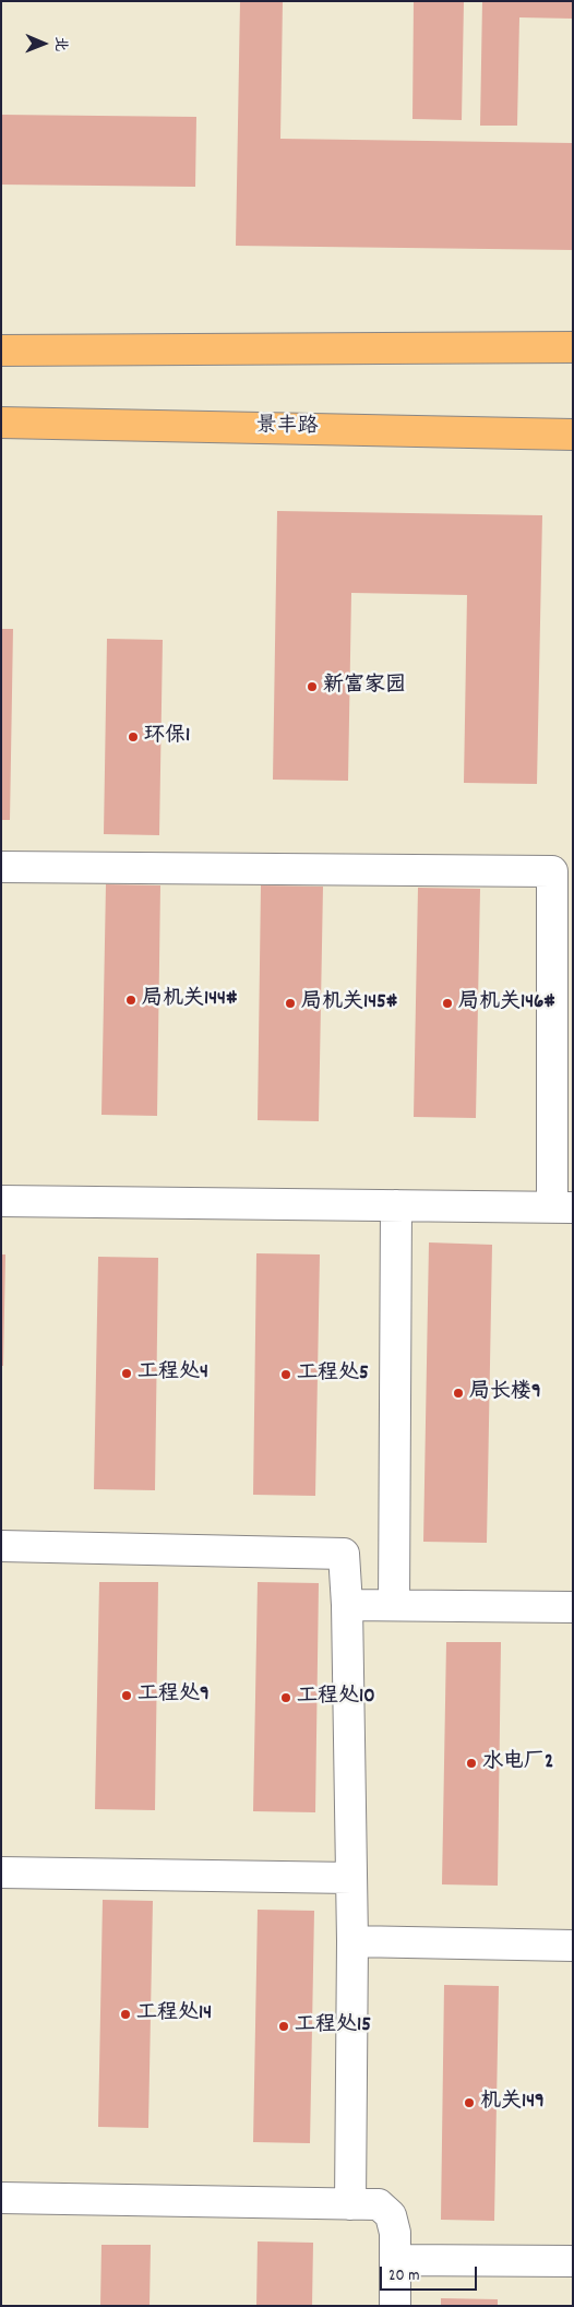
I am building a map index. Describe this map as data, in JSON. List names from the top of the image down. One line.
{"streets":{"main road":["景丰路"]},"places":["新富家园","环保1","局机关144#","局机关145#","局机关146#","工程处4","工程处5","局长楼9","工程处9","工程处10","水电厂2","工程处14","工程处15","机关149"],"scale_bar":"20 m","north":"right"}
